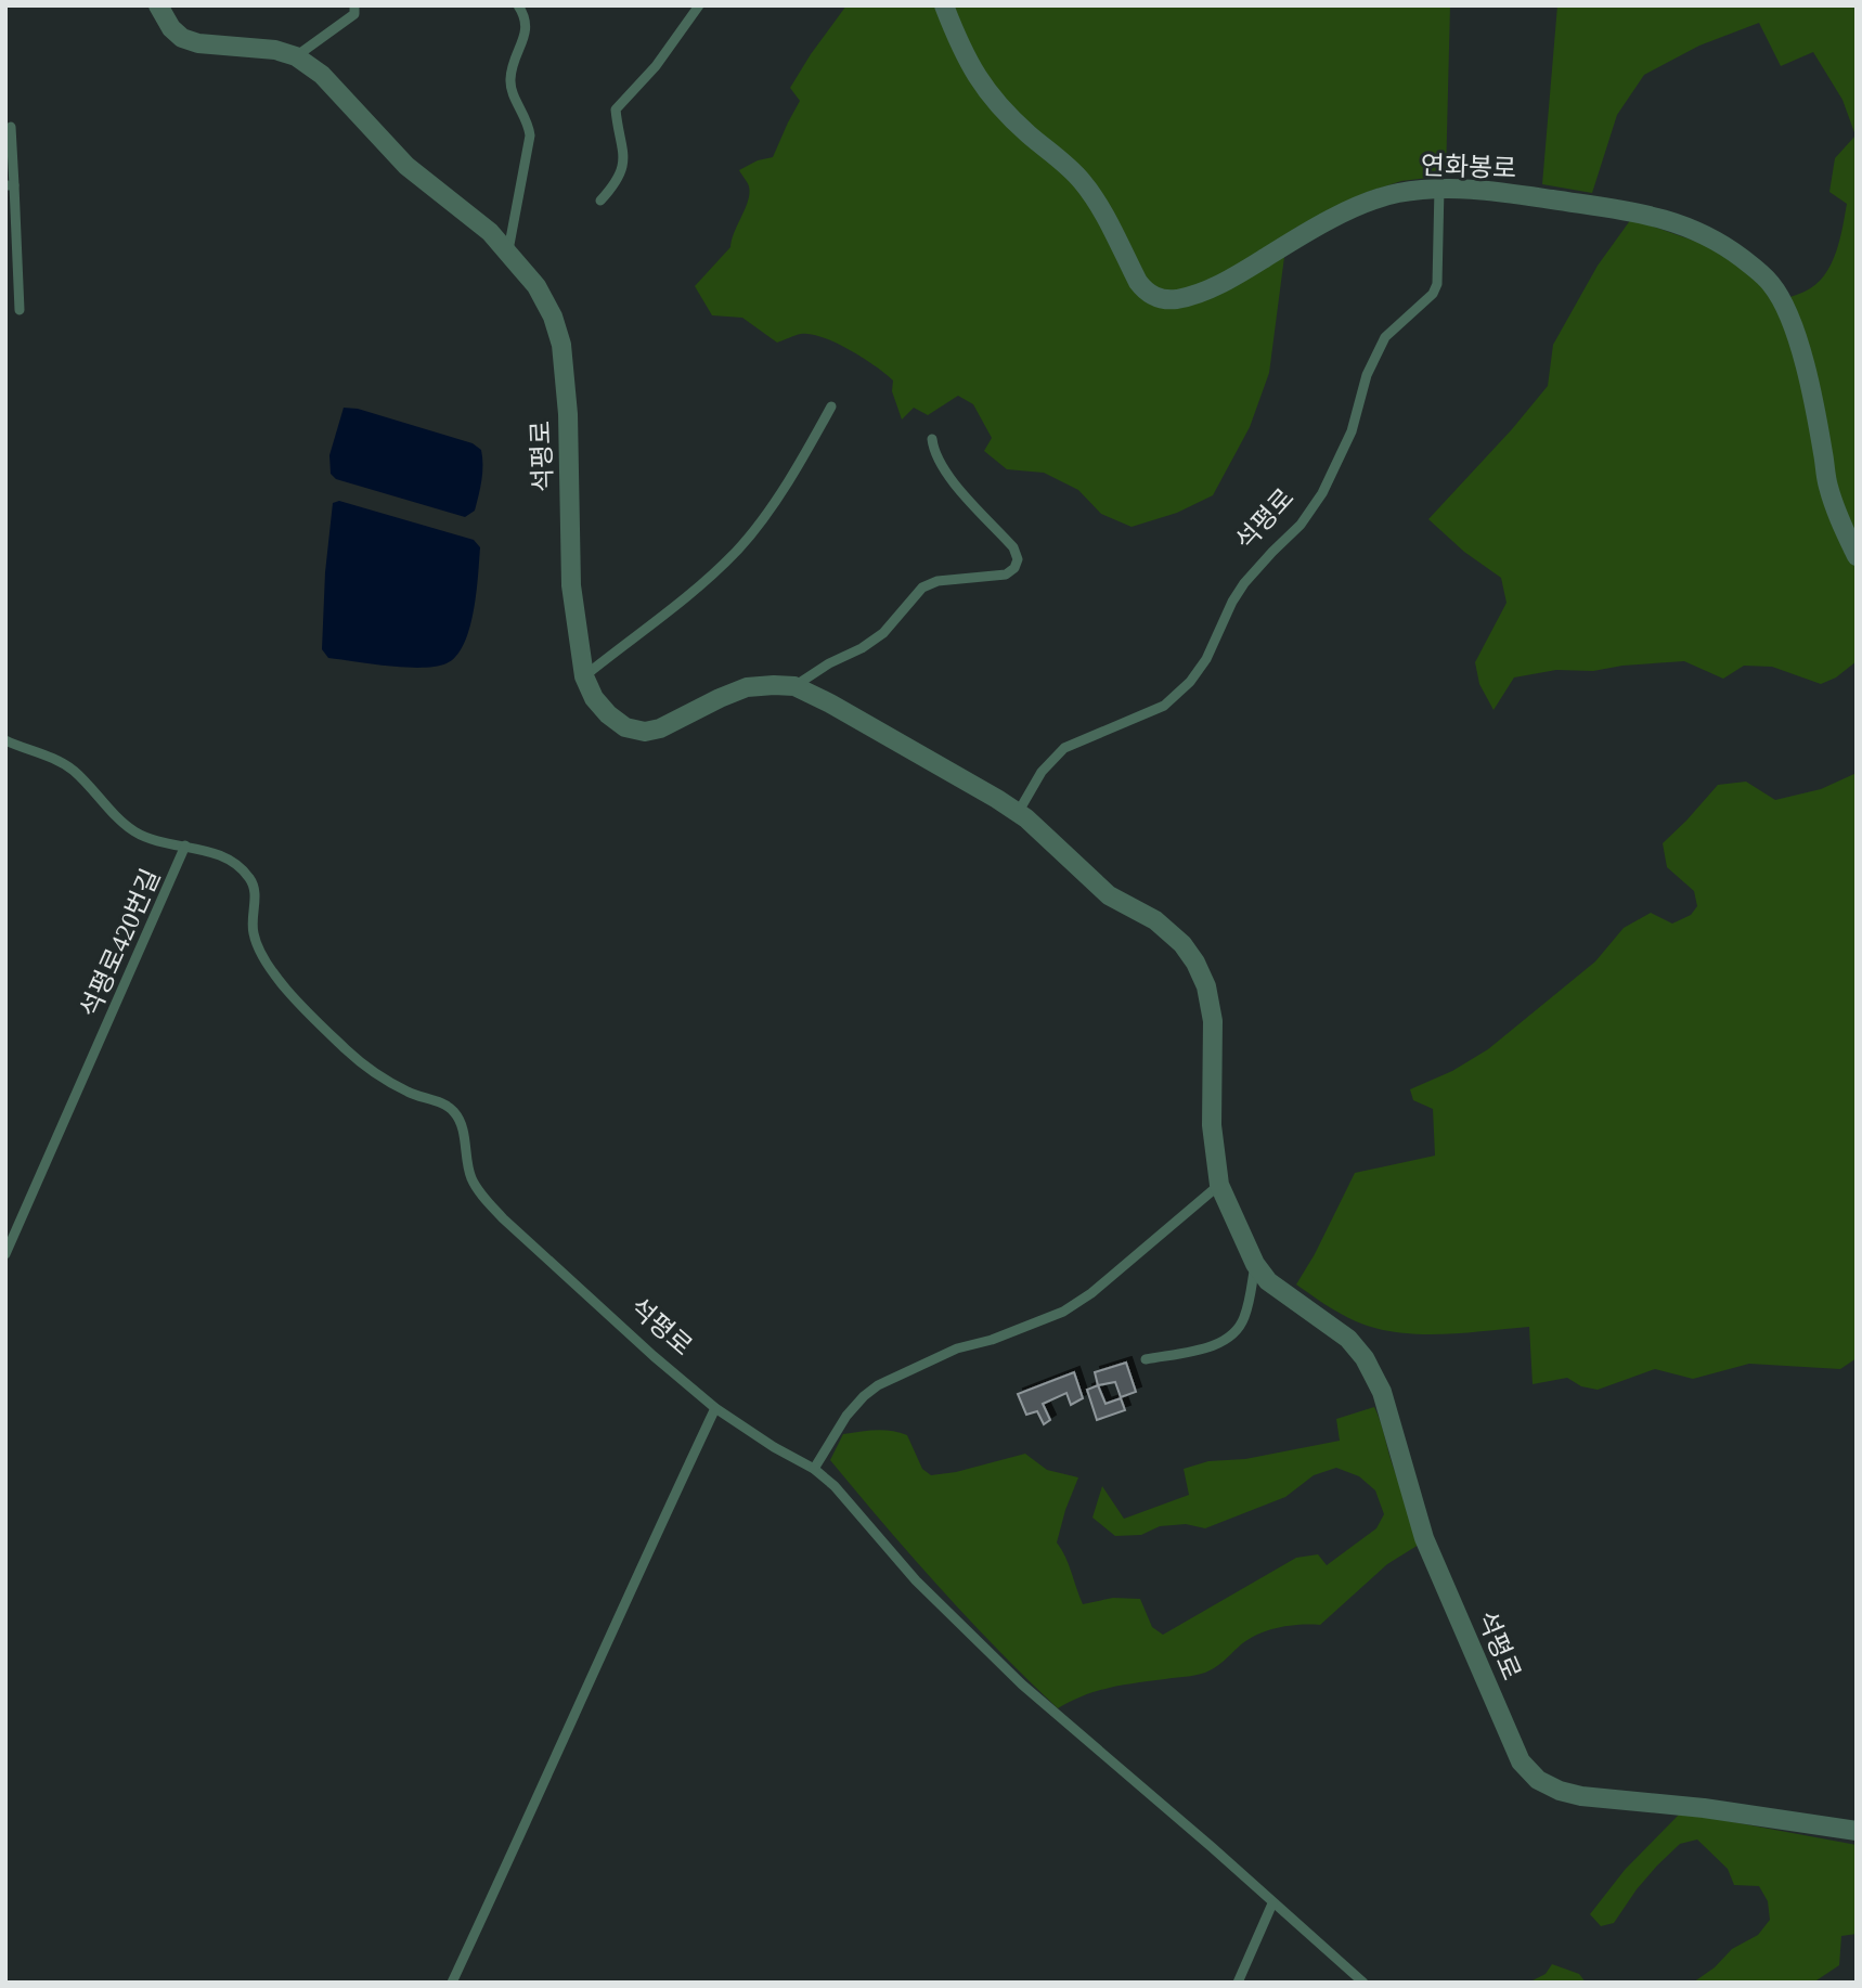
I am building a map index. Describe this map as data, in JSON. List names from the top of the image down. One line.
{"streets":{"street":["연화봉로","석평로"],"lane":["석평로420번길"]},"crossings":[["연화봉로","석평로"],["석평로","석평로420번길"]]}
